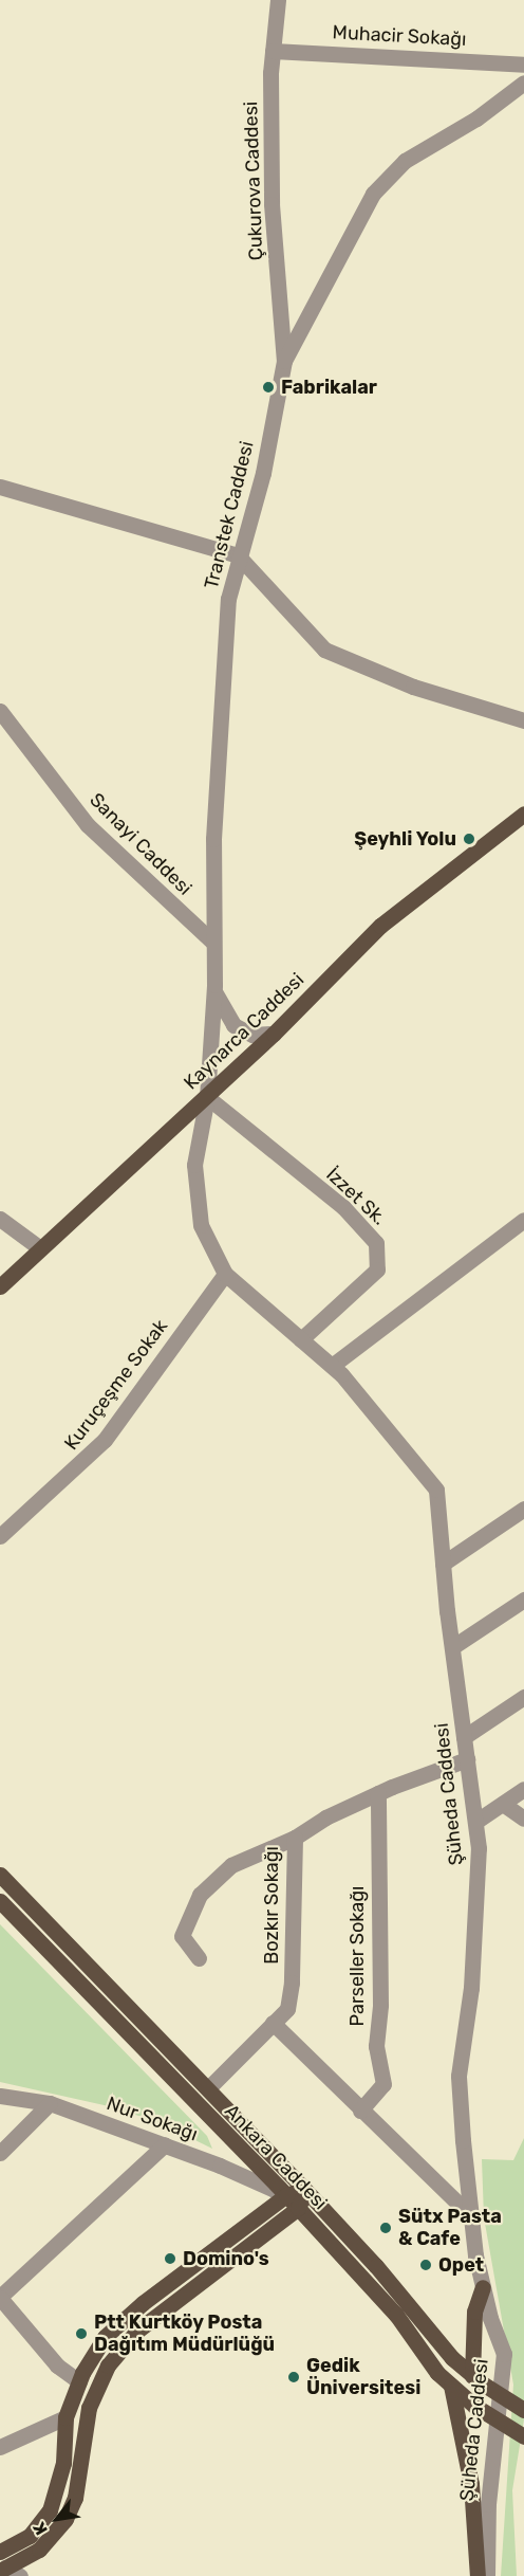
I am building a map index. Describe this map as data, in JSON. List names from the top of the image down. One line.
{"streets":{"main road":["Kaynarca Caddesi","Ankara Caddesi"],"street":["Muhacir Sokağı","Çukurova Caddesi","Transtek Caddesi","Sanayi Caddesi","İzzet Sk.","Kuruçeşme Sokak","Şüheda Caddesi","Bozkır Sokağı","Parseller Sokağı","Nur Sokağı"]},"crossings":[["Muhacir Sokağı","Çukurova Caddesi"],["Çukurova Caddesi","Transtek Caddesi"],["Transtek Caddesi","Sanayi Caddesi"],["Transtek Caddesi","Kaynarca Caddesi"],["Transtek Caddesi","İzzet Sk."],["Transtek Caddesi","Şüheda Caddesi"],["Kaynarca Caddesi","İzzet Sk."],["Kaynarca Caddesi","Şüheda Caddesi"],["İzzet Sk.","Şüheda Caddesi"],["Kuruçeşme Sokak","Şüheda Caddesi"],["Bozkır Sokağı","Ankara Caddesi"],["Nur Sokağı","Ankara Caddesi"]],"places":["Fabrikalar","Şeyhli Yolu","Sütx Pasta & Cafe","Domino's","Opet","Ptt Kurtköy Posta Dağıtım Müdürlüğü","Gedik Üniversitesi"],"north":"bottom left"}
